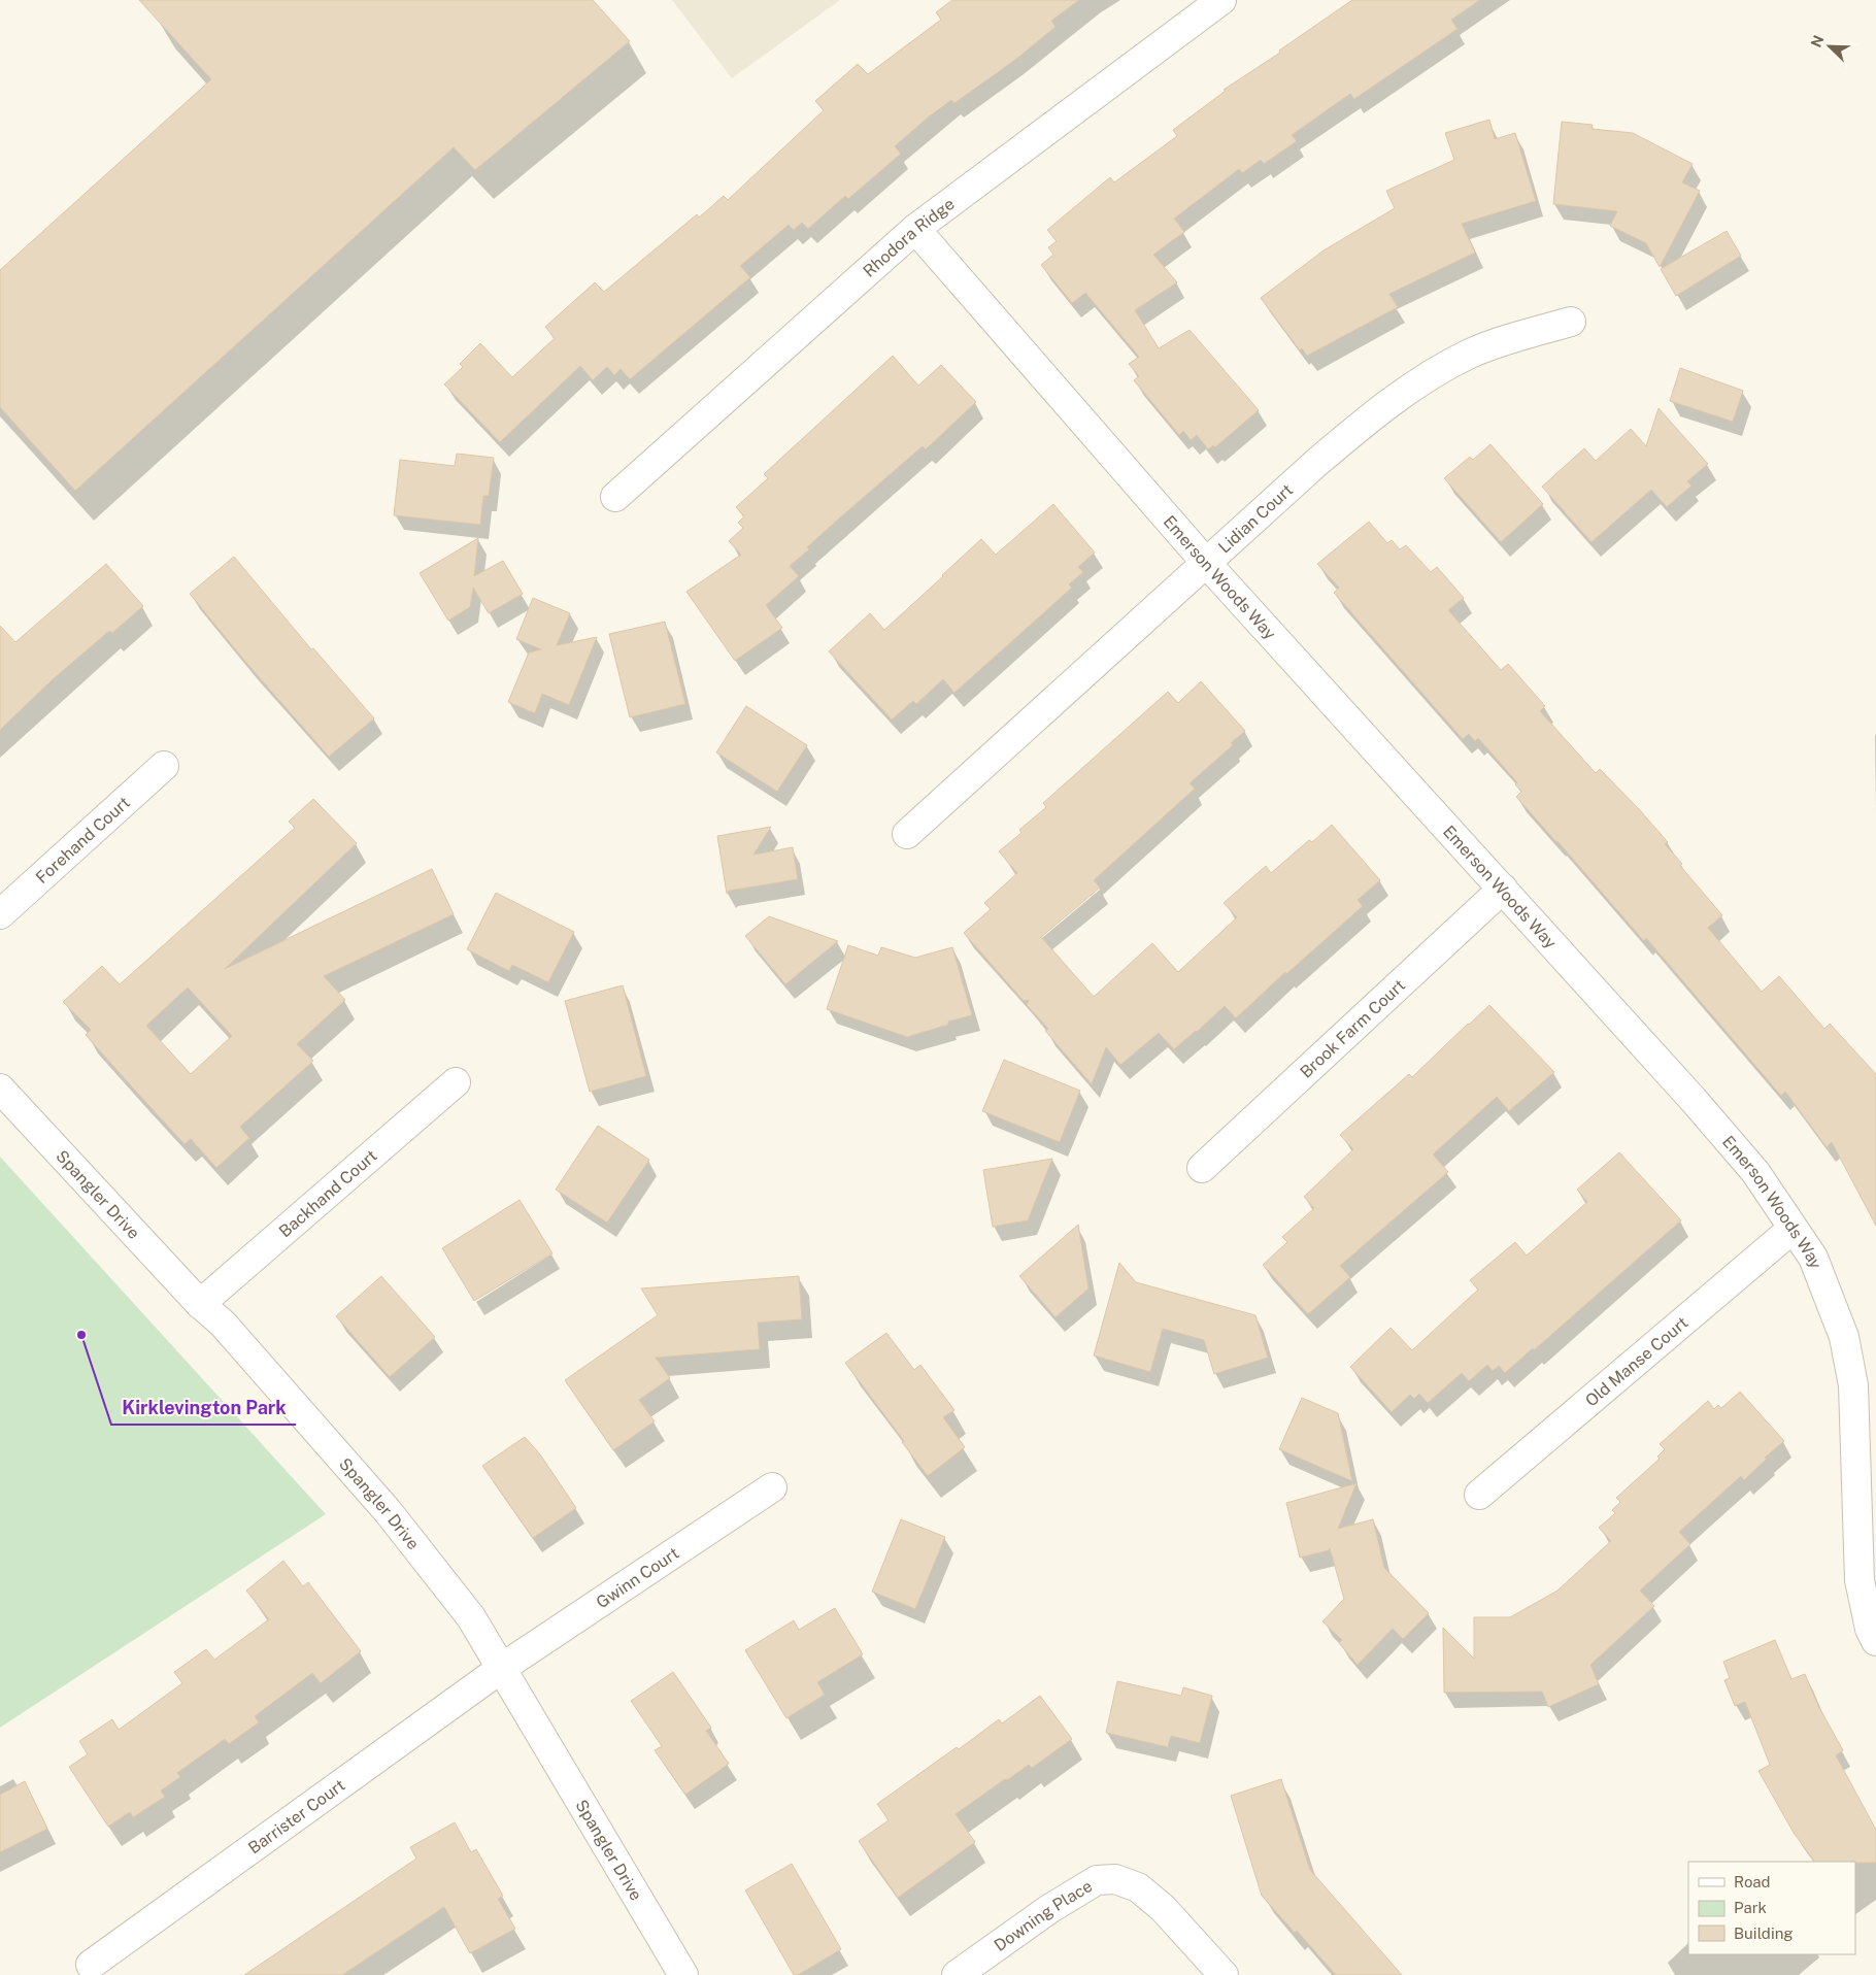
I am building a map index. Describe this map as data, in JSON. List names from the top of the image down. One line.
{"streets":{"street":["Rhodora Ridge","Lidian Court","Emerson Woods Way","Forehand Court","Brook Farm Court","Backhand Court","Spangler Drive","Old Manse Court","Gwinn Court","Barrister Court","Downing Place"]},"crossings":[["Rhodora Ridge","Emerson Woods Way"],["Lidian Court","Emerson Woods Way"],["Emerson Woods Way","Brook Farm Court"],["Emerson Woods Way","Old Manse Court"],["Backhand Court","Spangler Drive"],["Spangler Drive","Gwinn Court"],["Spangler Drive","Barrister Court"],["Gwinn Court","Barrister Court"]],"places":["Kirklevington Park"],"legend":["Road","Park","Building"],"north":"top left"}
